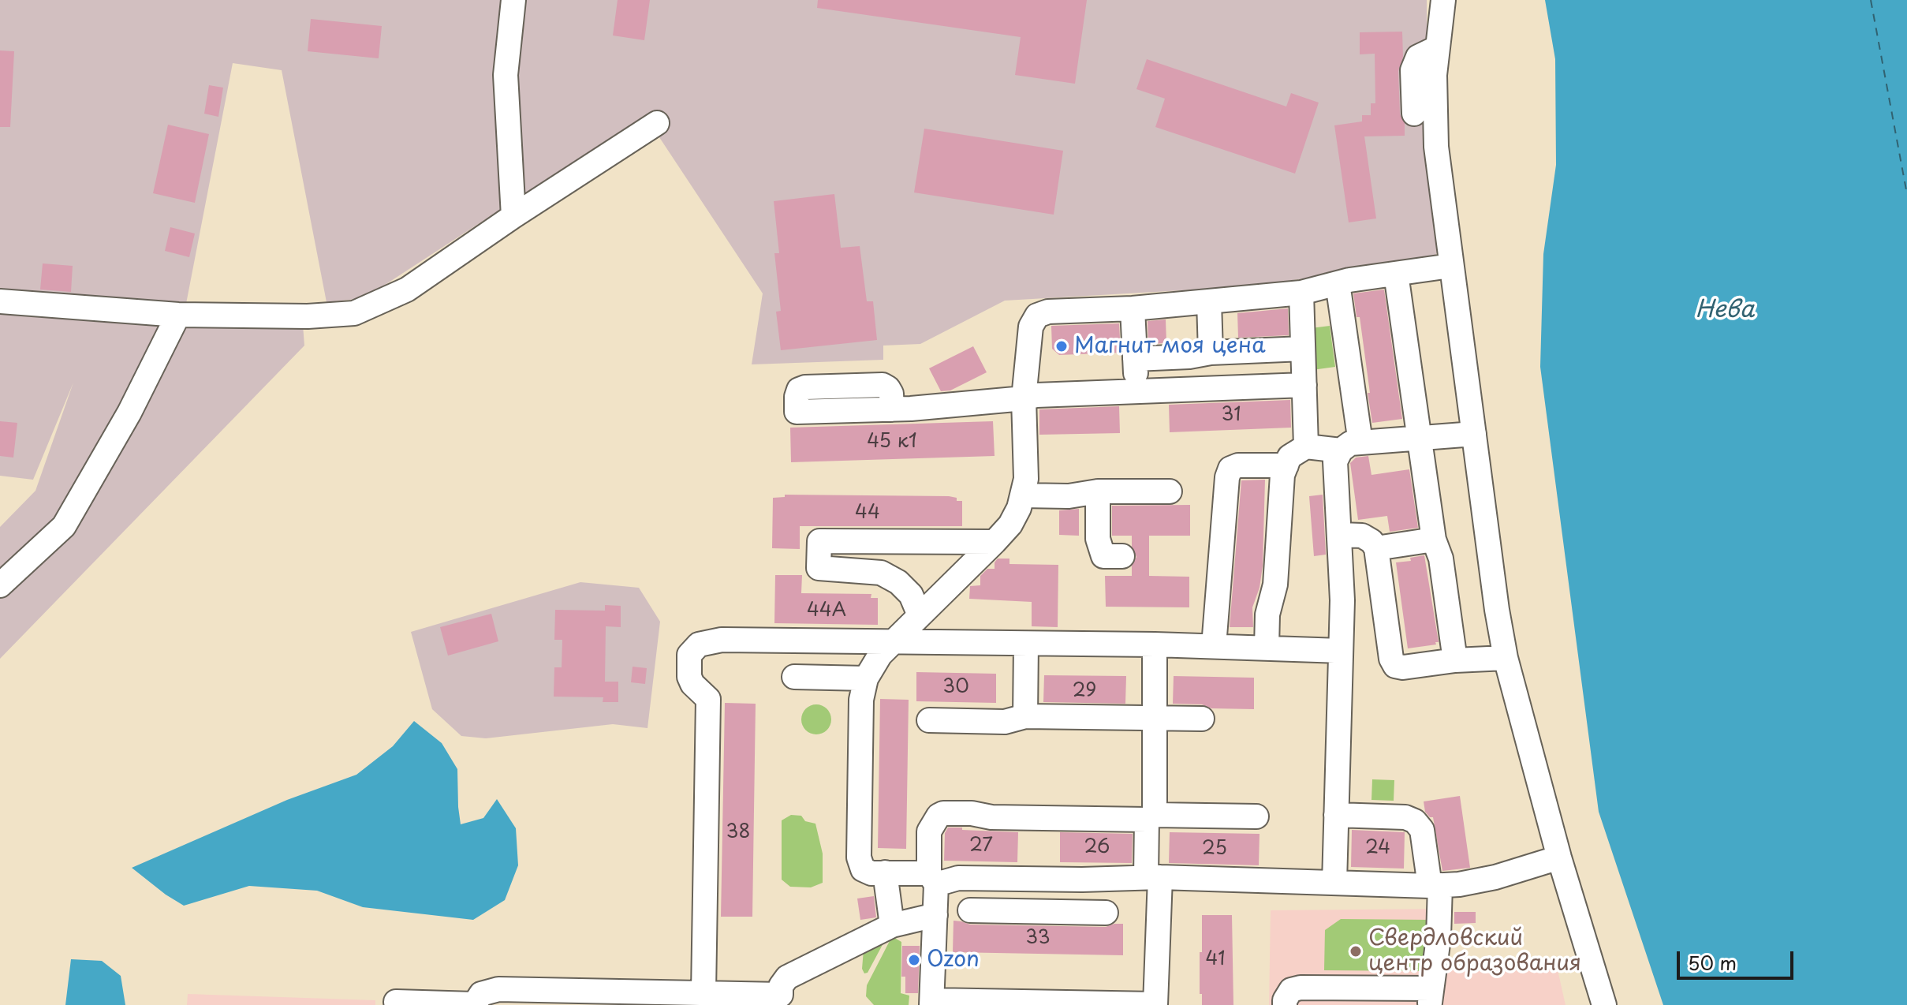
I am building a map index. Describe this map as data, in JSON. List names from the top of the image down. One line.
{"water":["Нева"],"places":["Магнит моя цена","Свердловский центр образования","Ozon"],"house_numbers":["31","45 к1","44","44А","30","29","38","27","26","24","25","33","41"],"scale_bar":"50 m"}
